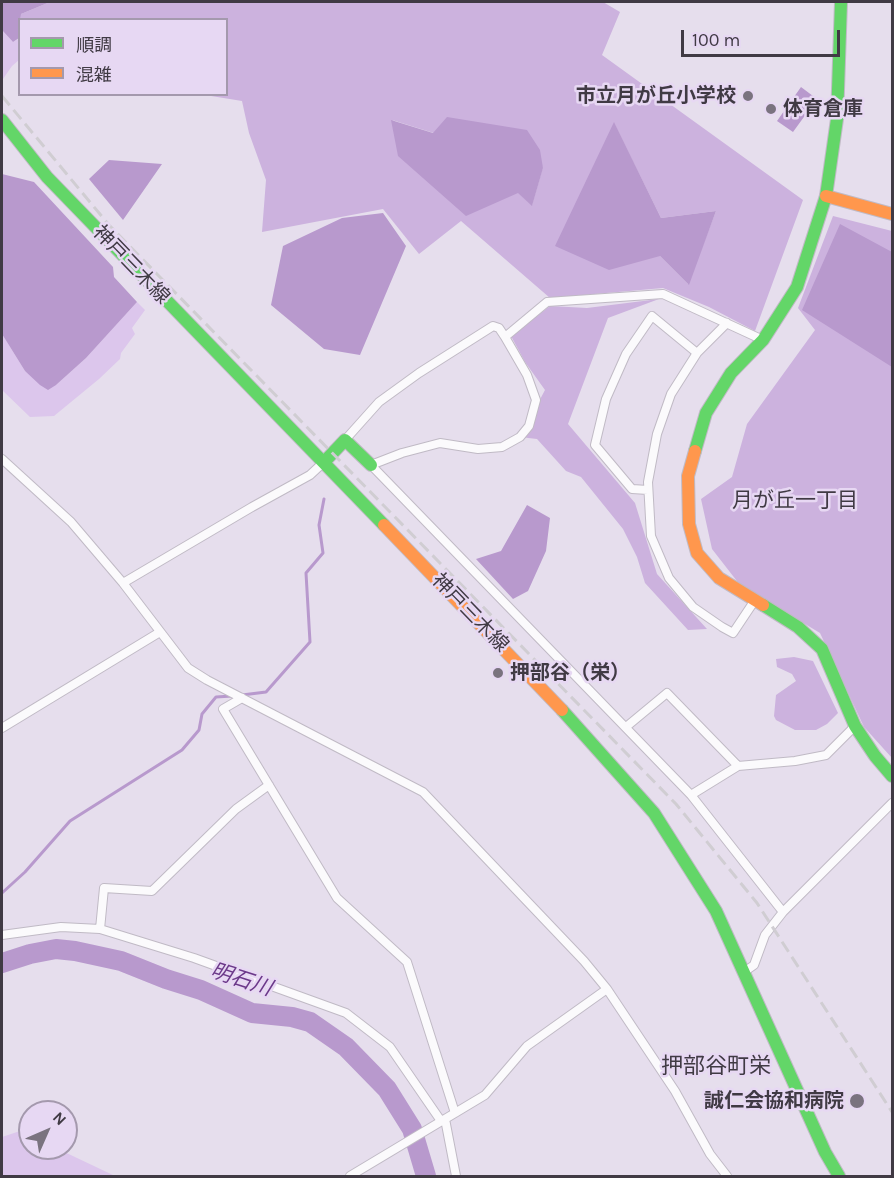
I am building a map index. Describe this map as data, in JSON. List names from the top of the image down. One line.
{"streets":{"main road":["神戸三木線"]},"districts":["月が丘一丁目","押部谷町栄"],"water":["明石川"],"places":["市立月が丘小学校","体育倉庫","押部谷（栄）","誠仁会協和病院"],"legend":["順調","混雑"],"scale_bar":"100 m","north":"top right"}
